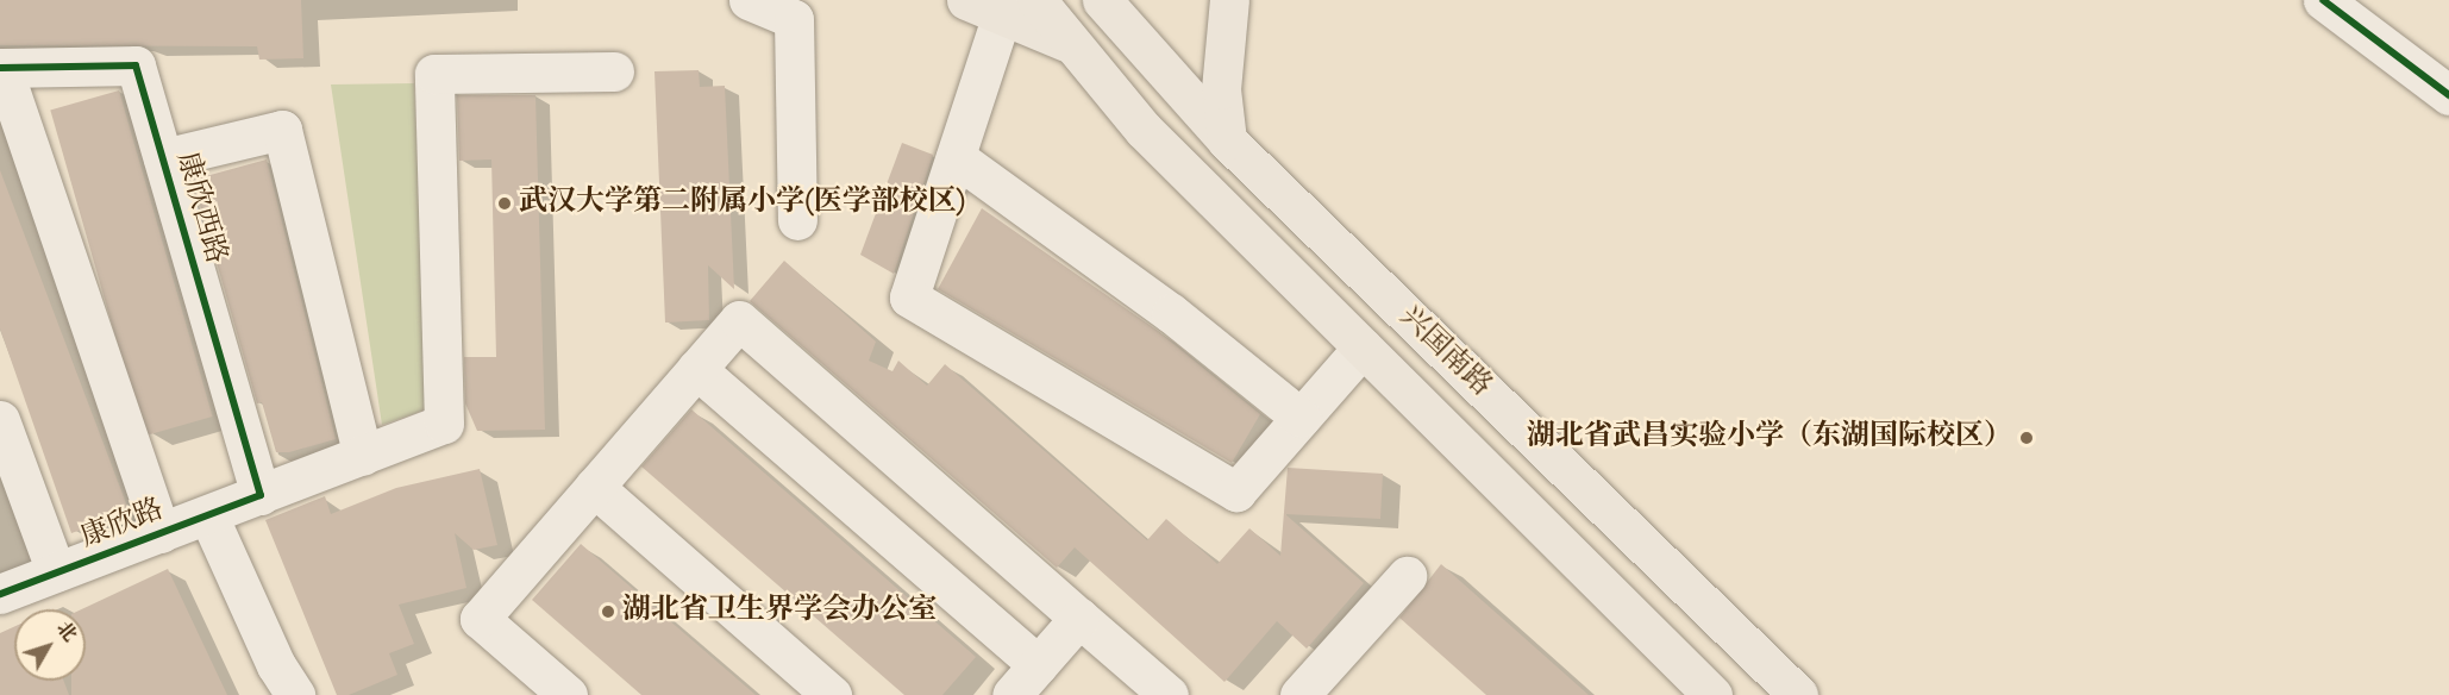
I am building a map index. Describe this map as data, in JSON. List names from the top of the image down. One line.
{"streets":{"main road":["兴国南路"],"street":["康欣西路","康欣路"]},"crossings":[["康欣西路","康欣路"]],"places":["武汉大学第二附属小学(医学部校区)","湖北省武昌实验小学（东湖国际校区）","湖北省卫生界学会办公室"],"north":"top right"}
